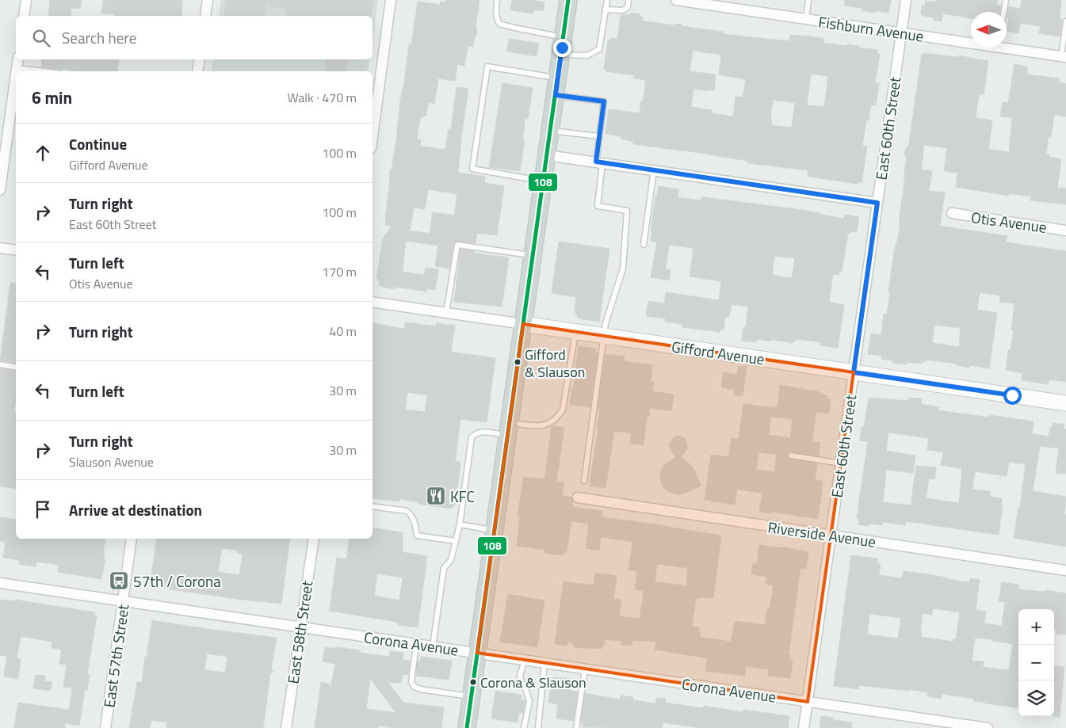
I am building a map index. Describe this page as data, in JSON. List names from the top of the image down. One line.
{"streets":{"street":["Fishburn Avenue","East 60th Street","Otis Avenue","Gifford Avenue","Riverside Avenue","East 58th Street","Corona Avenue","East 57th Street"]},"crossings":[["Fishburn Avenue","East 60th Street"],["East 60th Street","Gifford Avenue"],["East 60th Street","Riverside Avenue"],["East 60th Street","Corona Avenue"],["East 58th Street","Corona Avenue"],["Corona Avenue","East 57th Street"]],"places":{"other":["Gifford & Slauson","Corona & Slauson"],"restaurant":["KFC"],"bus stop":["57th / Corona"]},"lines":["transit line 108"],"north":"left","page":{"search":"Search here","heading":["6 min","Walk · 470 m"],"list":[["Continue","Gifford Avenue","100 m"],["Turn right","East 60th Street","100 m"],["Turn left","Otis Avenue","170 m"],["Turn right","40 m"],["Turn left","30 m"],["Turn right","Slauson Avenue","30 m"],"Arrive at destination"],"map_buttons":["+","−"]}}
